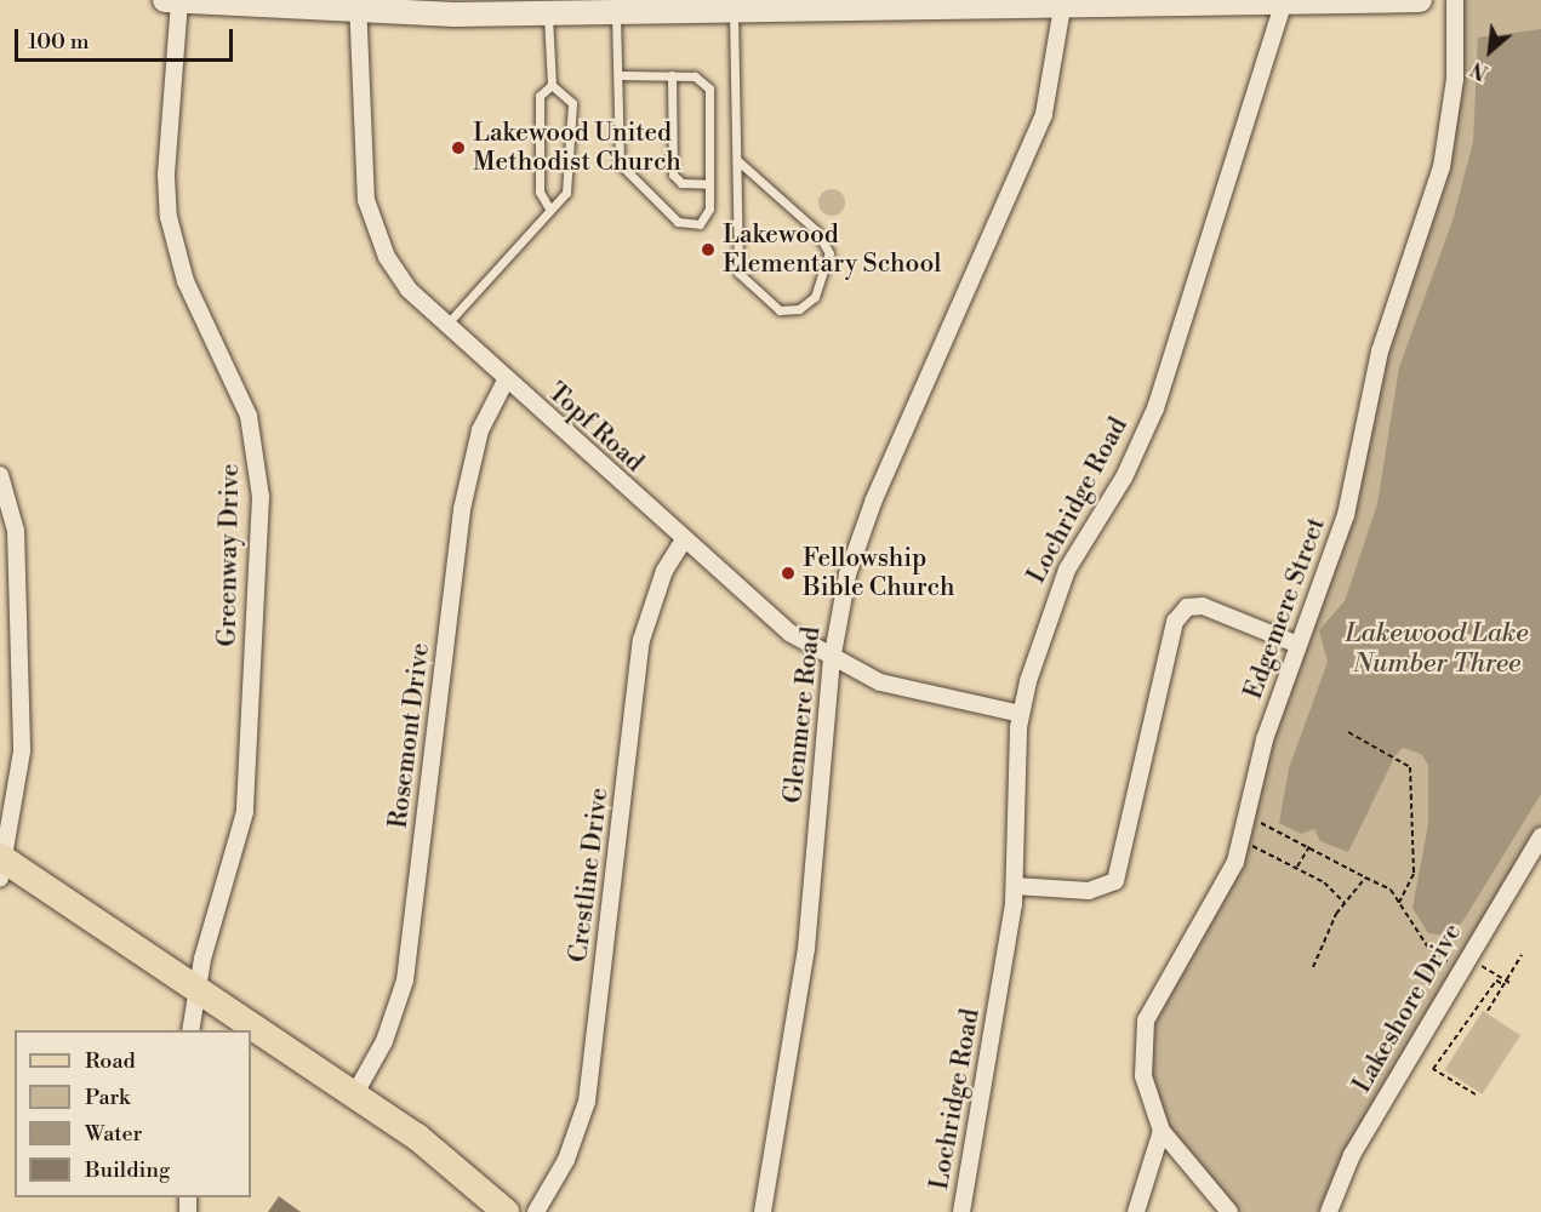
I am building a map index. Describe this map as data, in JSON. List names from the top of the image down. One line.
{"streets":{"street":["Topf Road","Lochridge Road","Greenway Drive","Edgemere Street","Glenmere Road","Rosemont Drive","Crestline Drive","Lakeshore Drive"]},"crossings":[["Topf Road","Lochridge Road"],["Topf Road","Glenmere Road"],["Topf Road","Rosemont Drive"],["Topf Road","Crestline Drive"]],"water":["Lakewood Lake Number Three"],"places":["Lakewood United Methodist Church","Lakewood Elementary School","Fellowship Bible Church"],"legend":["Road","Park","Water","Building"],"scale_bar":"100 m","north":"bottom left"}
